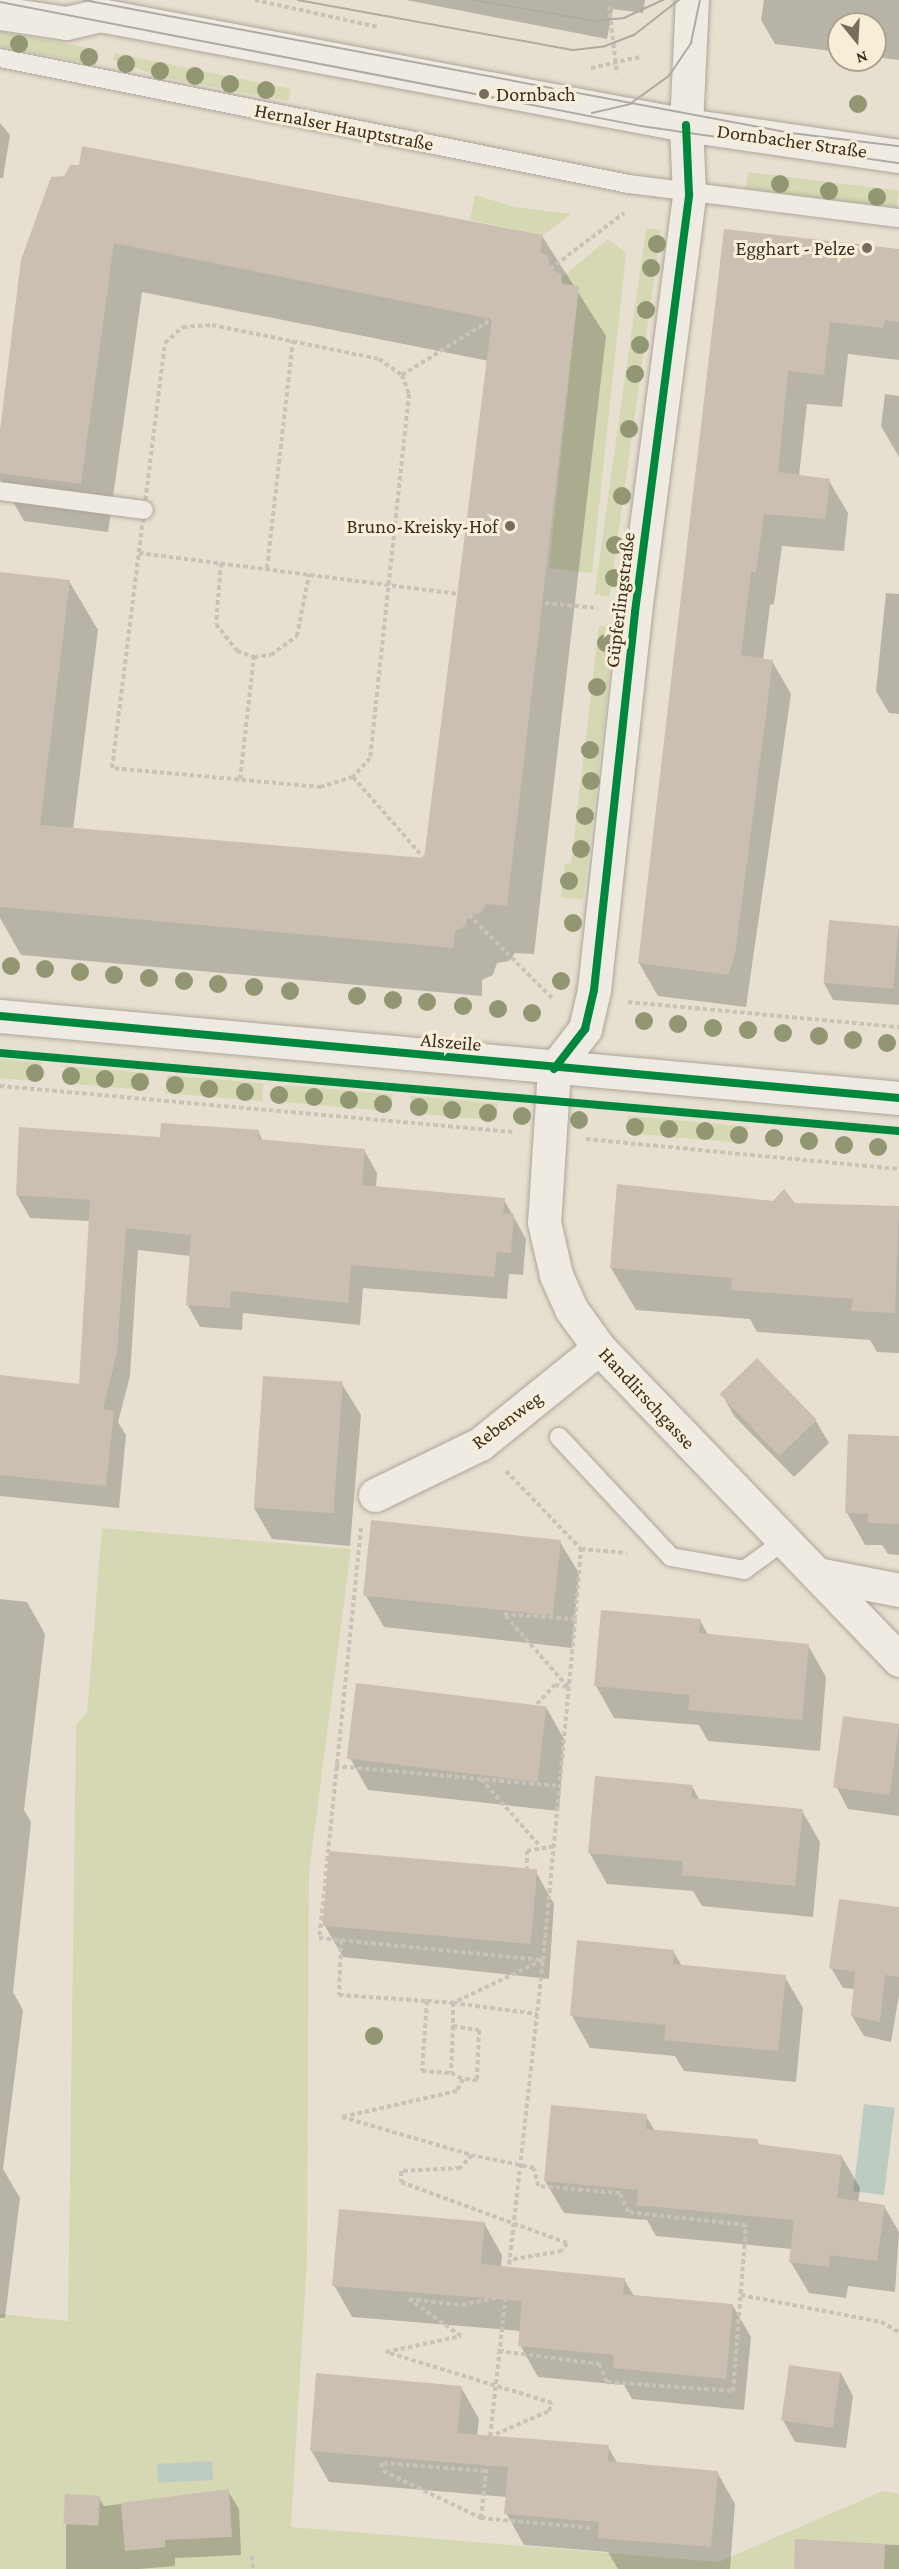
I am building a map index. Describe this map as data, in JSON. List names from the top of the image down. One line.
{"streets":{"street":["Dornbacher Straße","Güpferlingstraße","Alszeile","Handlirschgasse","Rebenweg"],"lane":["Hernalser Hauptstraße"]},"crossings":[["Hernalser Hauptstraße","Güpferlingstraße"],["Dornbacher Straße","Güpferlingstraße"],["Güpferlingstraße","Alszeile"],["Güpferlingstraße","Handlirschgasse"],["Alszeile","Handlirschgasse"],["Handlirschgasse","Rebenweg"]],"places":["Dornbach","Egghart - Pelze","Bruno-Kreisky-Hof"],"north":"bottom"}
